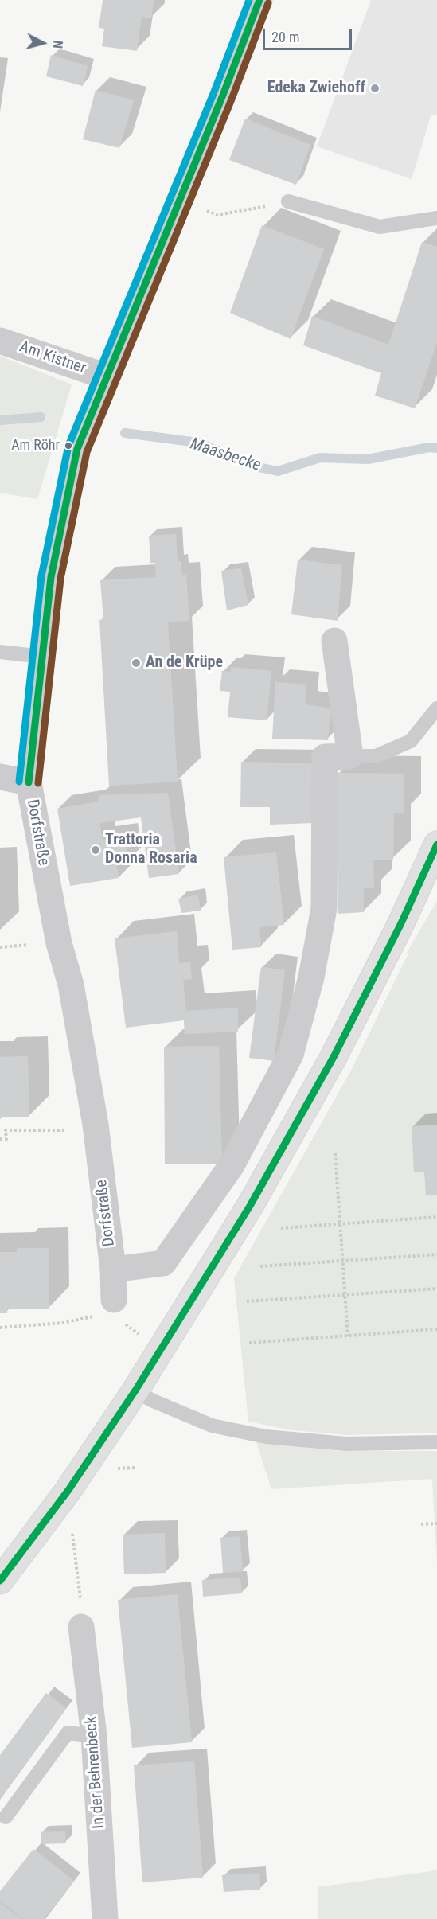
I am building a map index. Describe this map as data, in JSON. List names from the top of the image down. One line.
{"streets":{"street":["Am Kistner","Dorfstraße","In der Behrenbeck"]},"crossings":[["Am Kistner","Dorfstraße"]],"water":["Maasbecke"],"places":["Edeka Zwiehoff","Am Röhr","An de Krüpe","Trattoria Donna Rosaria"],"scale_bar":"20 m","north":"right"}
